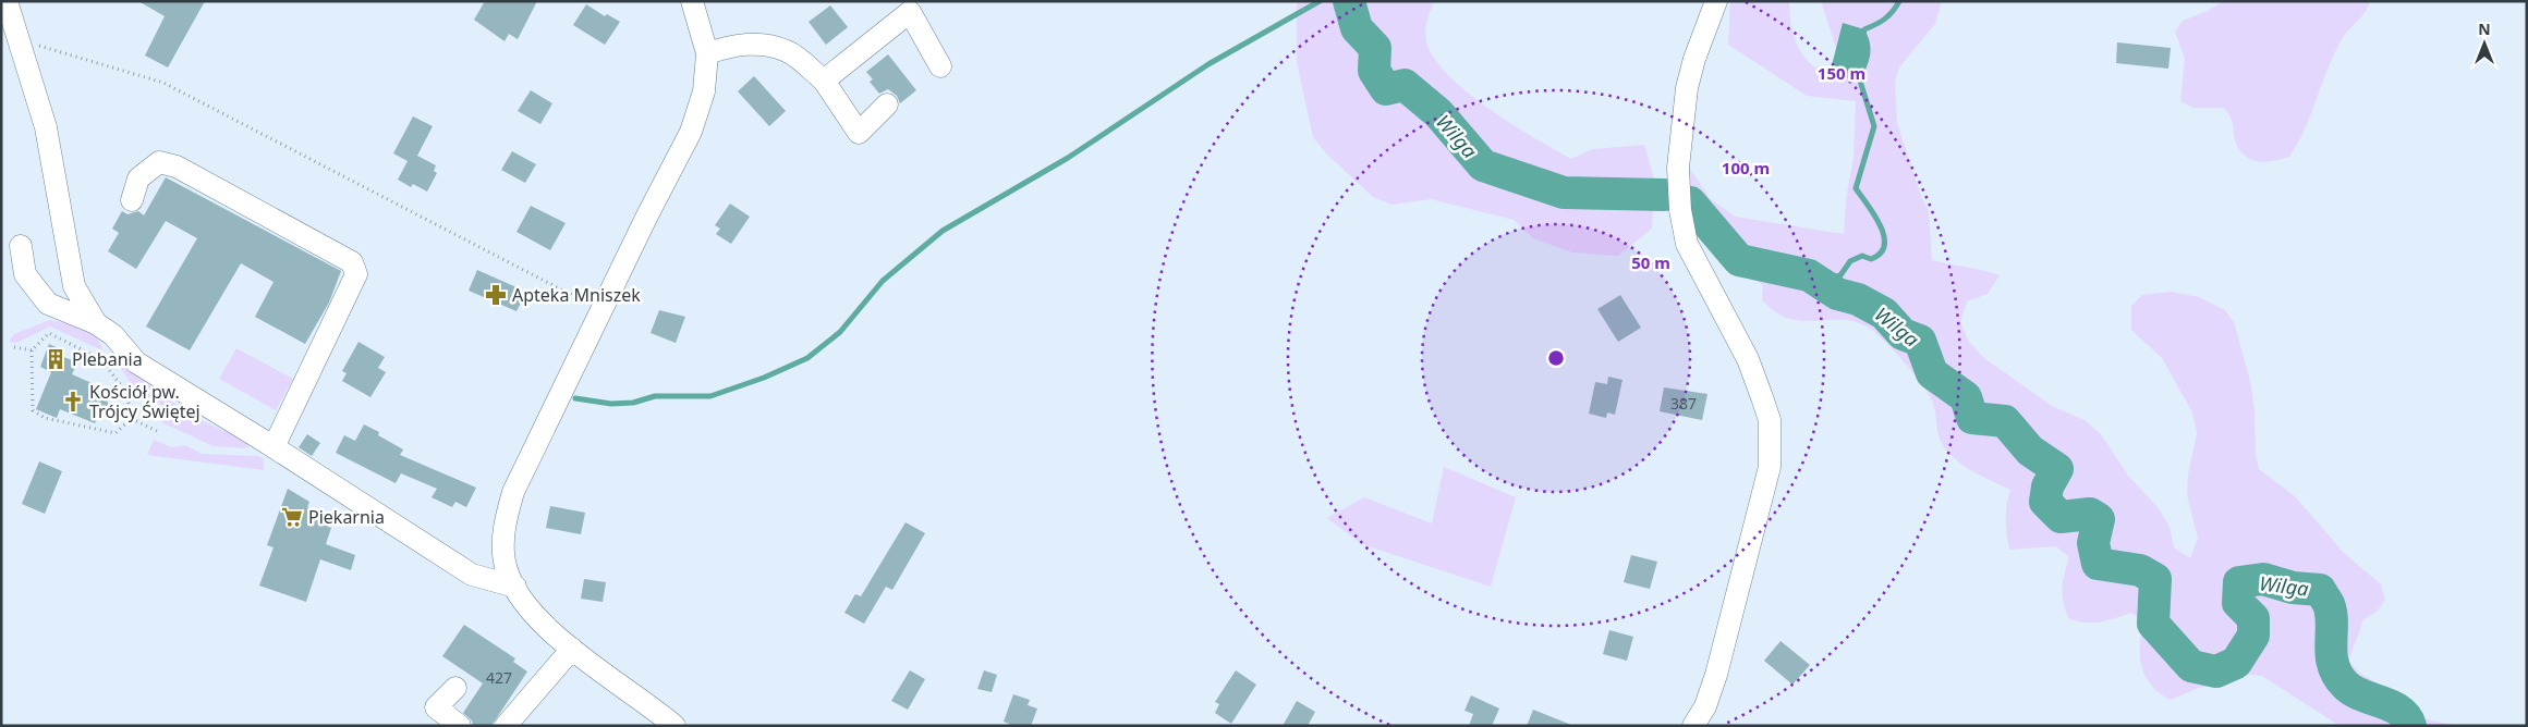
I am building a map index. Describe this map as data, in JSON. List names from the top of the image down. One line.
{"water":["Wilga"],"places":{"pharmacy":["Apteka Mniszek"],"building":["Plebania"],"church":["Kościół pw. Trójcy Świętej"],"supermarket":["Piekarnia"]},"house_numbers":["387","427"],"north":"top","rings":["150 m","100 m","50 m"]}
